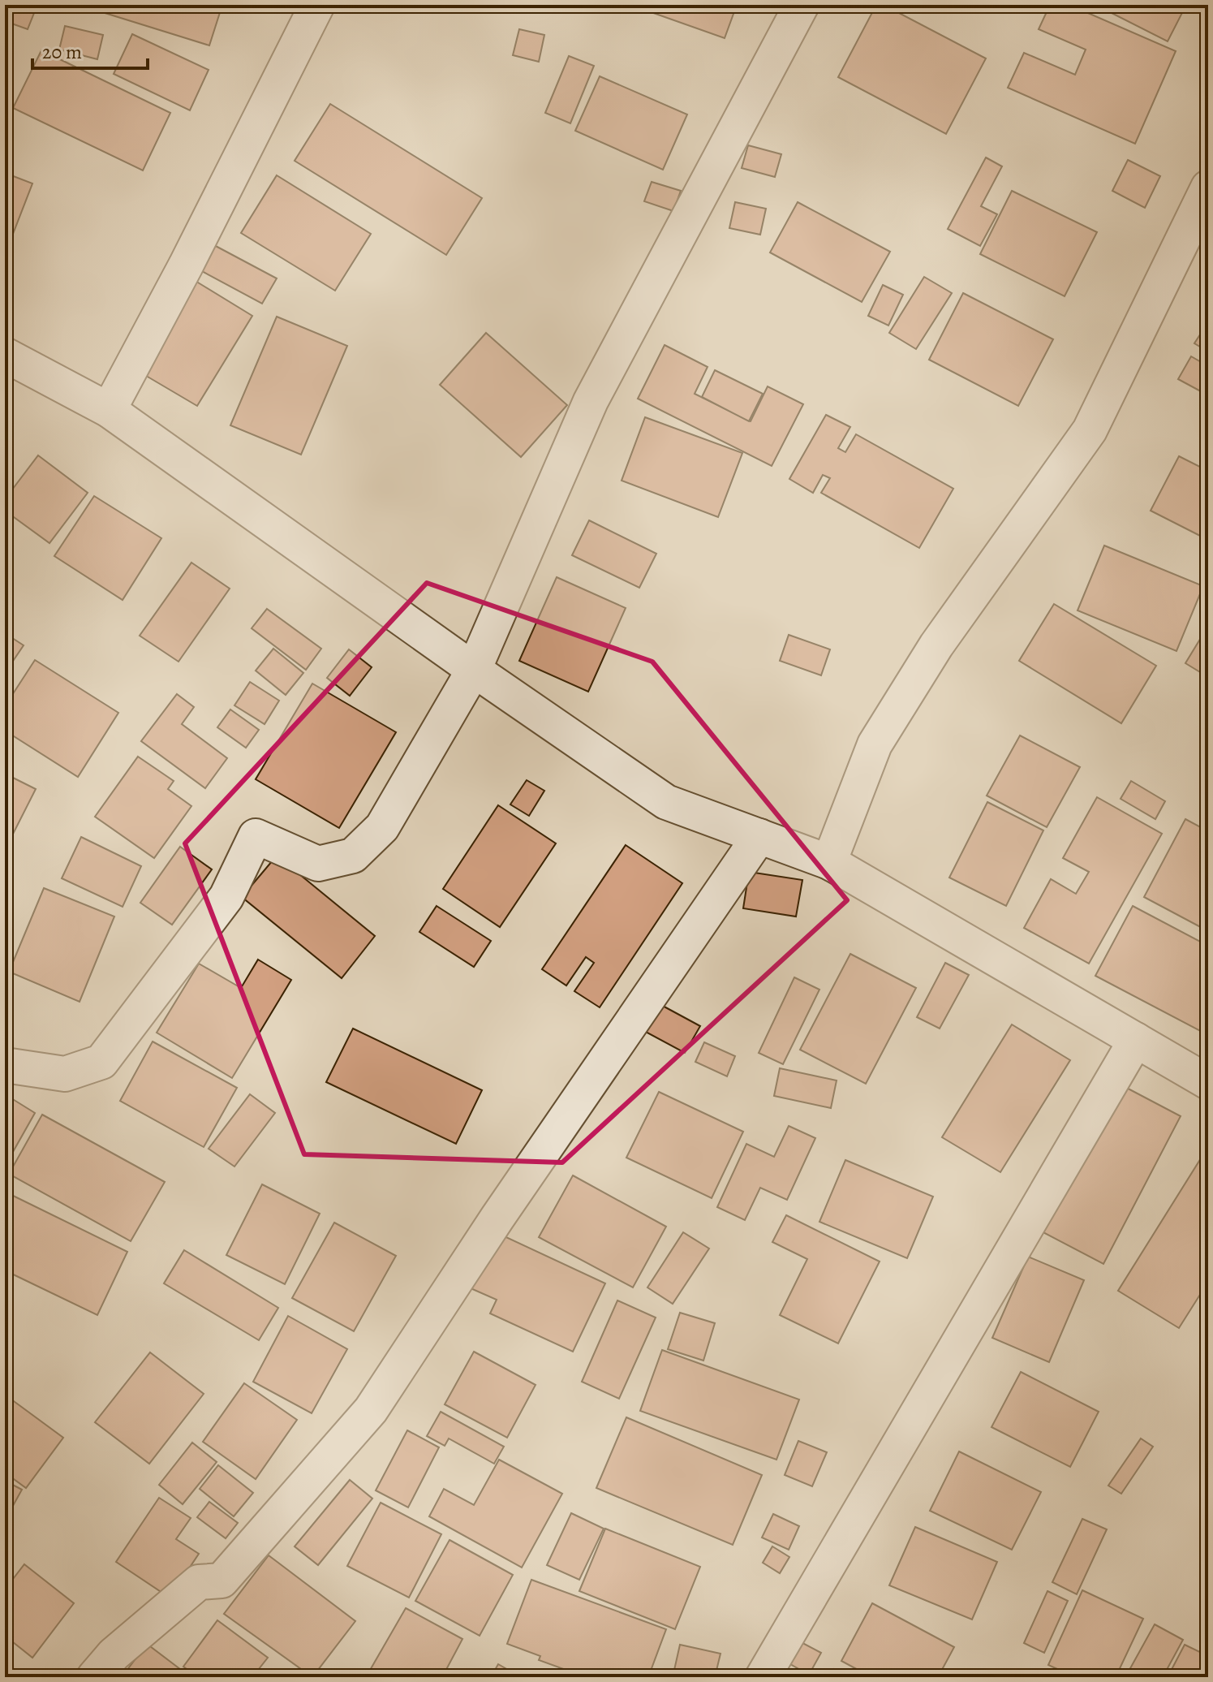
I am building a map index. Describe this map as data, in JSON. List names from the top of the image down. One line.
{"scale_bar":"20 m"}
